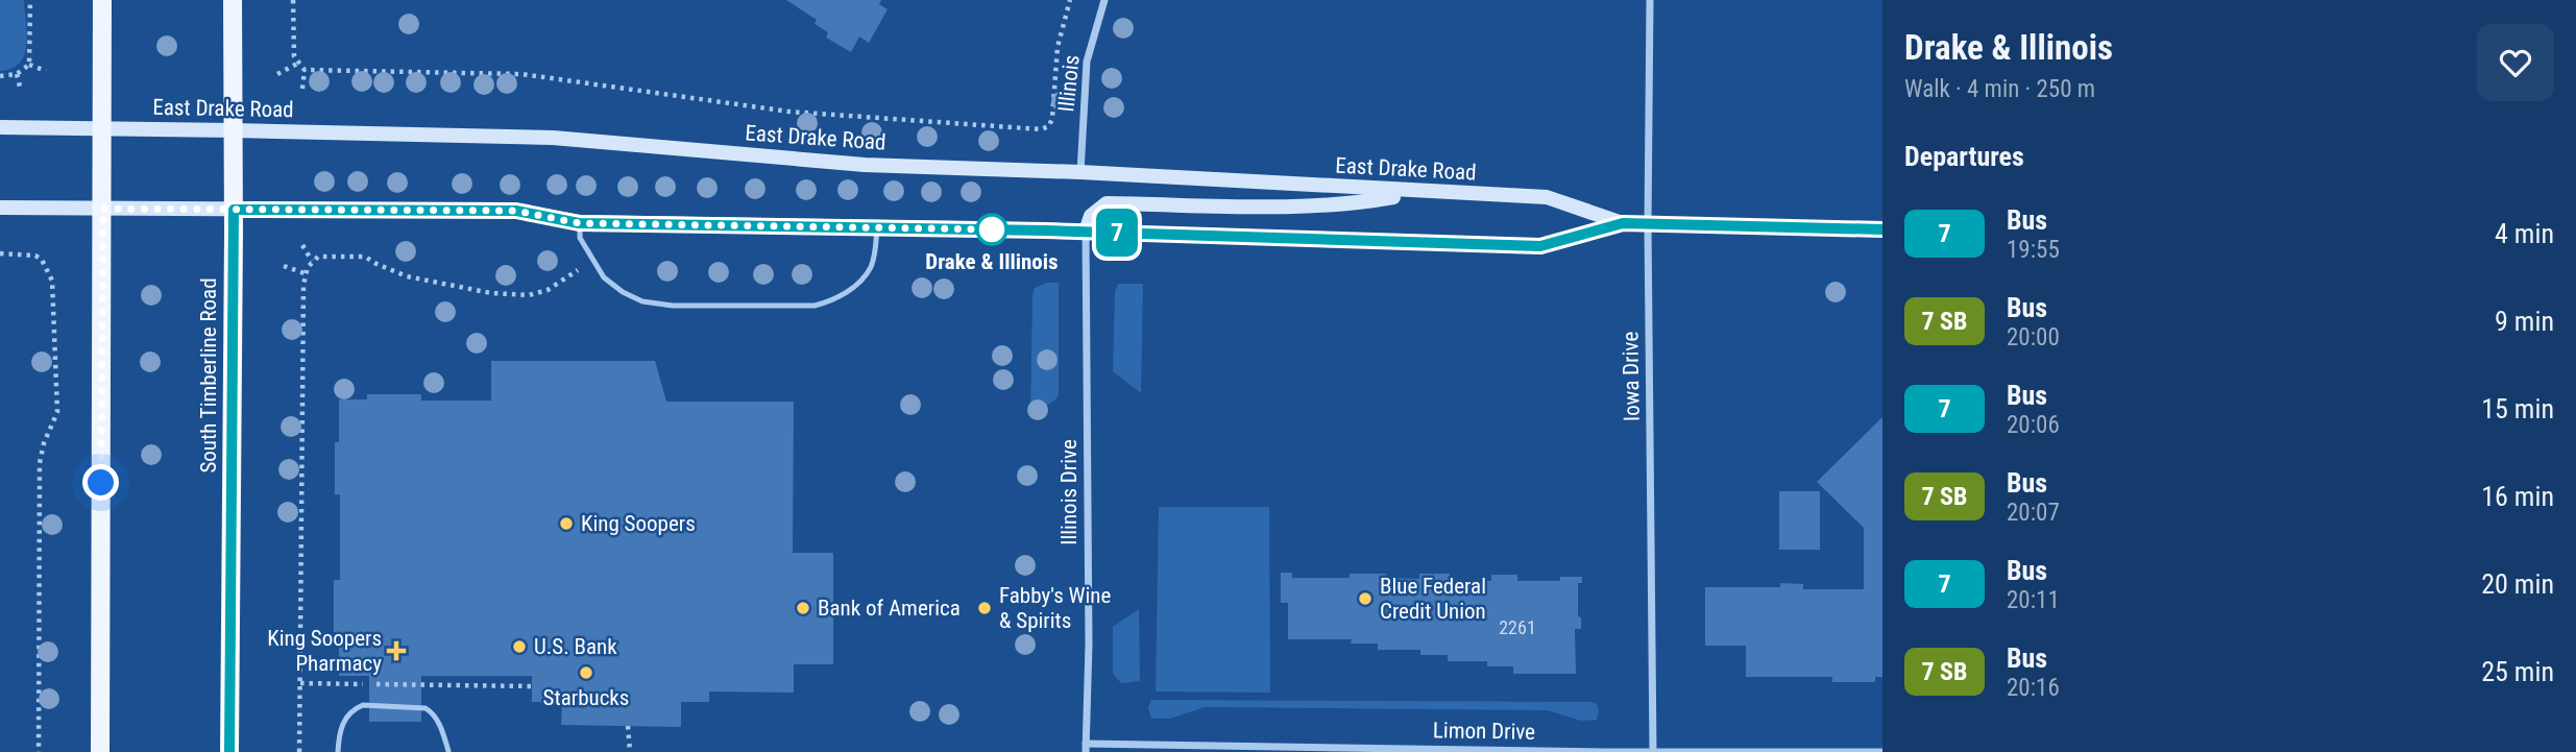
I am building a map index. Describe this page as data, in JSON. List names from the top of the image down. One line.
{"streets":{"main road":["East Drake Road","South Timberline Road"],"street":["Illinois","Iowa Drive","Illinois Drive","Limon Drive"]},"crossings":[["Illinois","East Drake Road"],["East Drake Road","South Timberline Road"],["East Drake Road","Iowa Drive"],["East Drake Road","Illinois Drive"],["Iowa Drive","Limon Drive"],["Illinois Drive","Limon Drive"]],"places":{"other":["Drake & Illinois","King Soopers","Blue Federal Credit Union","Bank of America","Fabby's Wine & Spirits","U.S. Bank","Starbucks"],"health":["King Soopers Pharmacy"]},"lines":["bus line 7"],"house_numbers":["2261"],"page":{"on_map":"7","heading":[["Drake & Illinois","Walk · 4 min · 250 m"],"Departures"],"list":[{"mark":"7","name":"Bus","note":"19:55","value":"4 min"},{"mark":"7 SB","name":"Bus","note":"20:00","value":"9 min"},{"mark":"7","name":"Bus","note":"20:06","value":"15 min"},{"mark":"7 SB","name":"Bus","note":"20:07","value":"16 min"},{"mark":"7","name":"Bus","note":"20:11","value":"20 min"},{"mark":"7 SB","name":"Bus","note":"20:16","value":"25 min"}]}}
